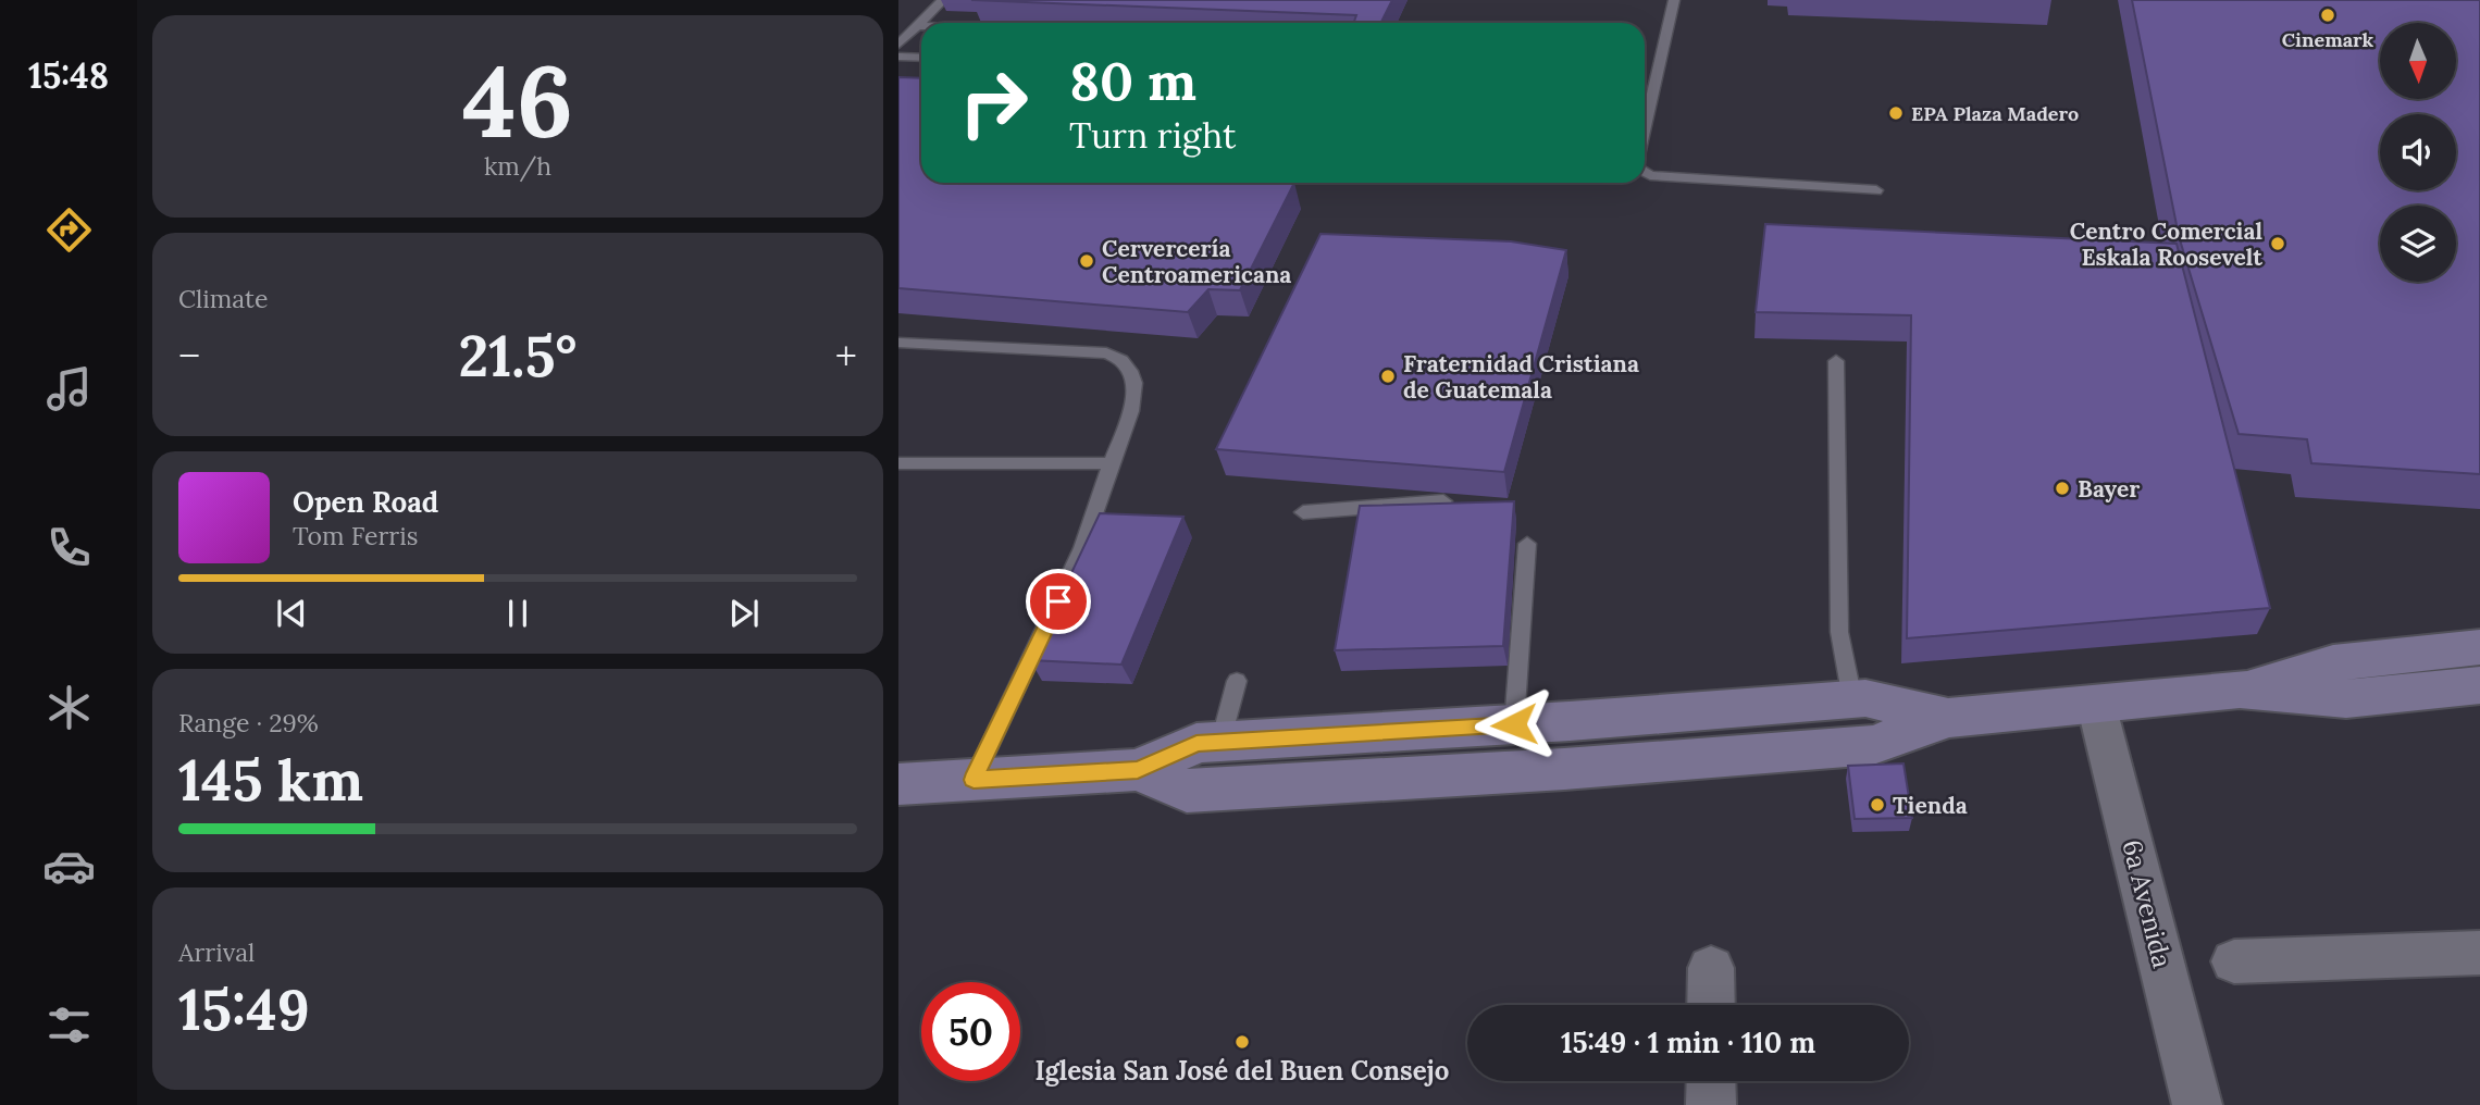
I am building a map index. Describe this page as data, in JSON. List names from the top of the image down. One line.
{"streets":{"street":["6a Avenida"]},"places":["Cinemark","EPA Plaza Madero","Centro Comercial Eskala Roosevelt","Cervercería Centroamericana","Fraternidad Cristiana de Guatemala","Bayer","Tienda","Iglesia San José del Buen Consejo"],"north":"bottom","page":{"tabs":"15:48","tile":[["46","km/h"],"Climate",["Range · 29%","145 km"],["Arrival","15:49"]],"turn":["80 m","Turn right"],"heat":["−","21.5°","+"],"song":["Open Road","Tom Ferris"],"limit":"50","trip":"15:49 · 1 min · 110 m"}}
